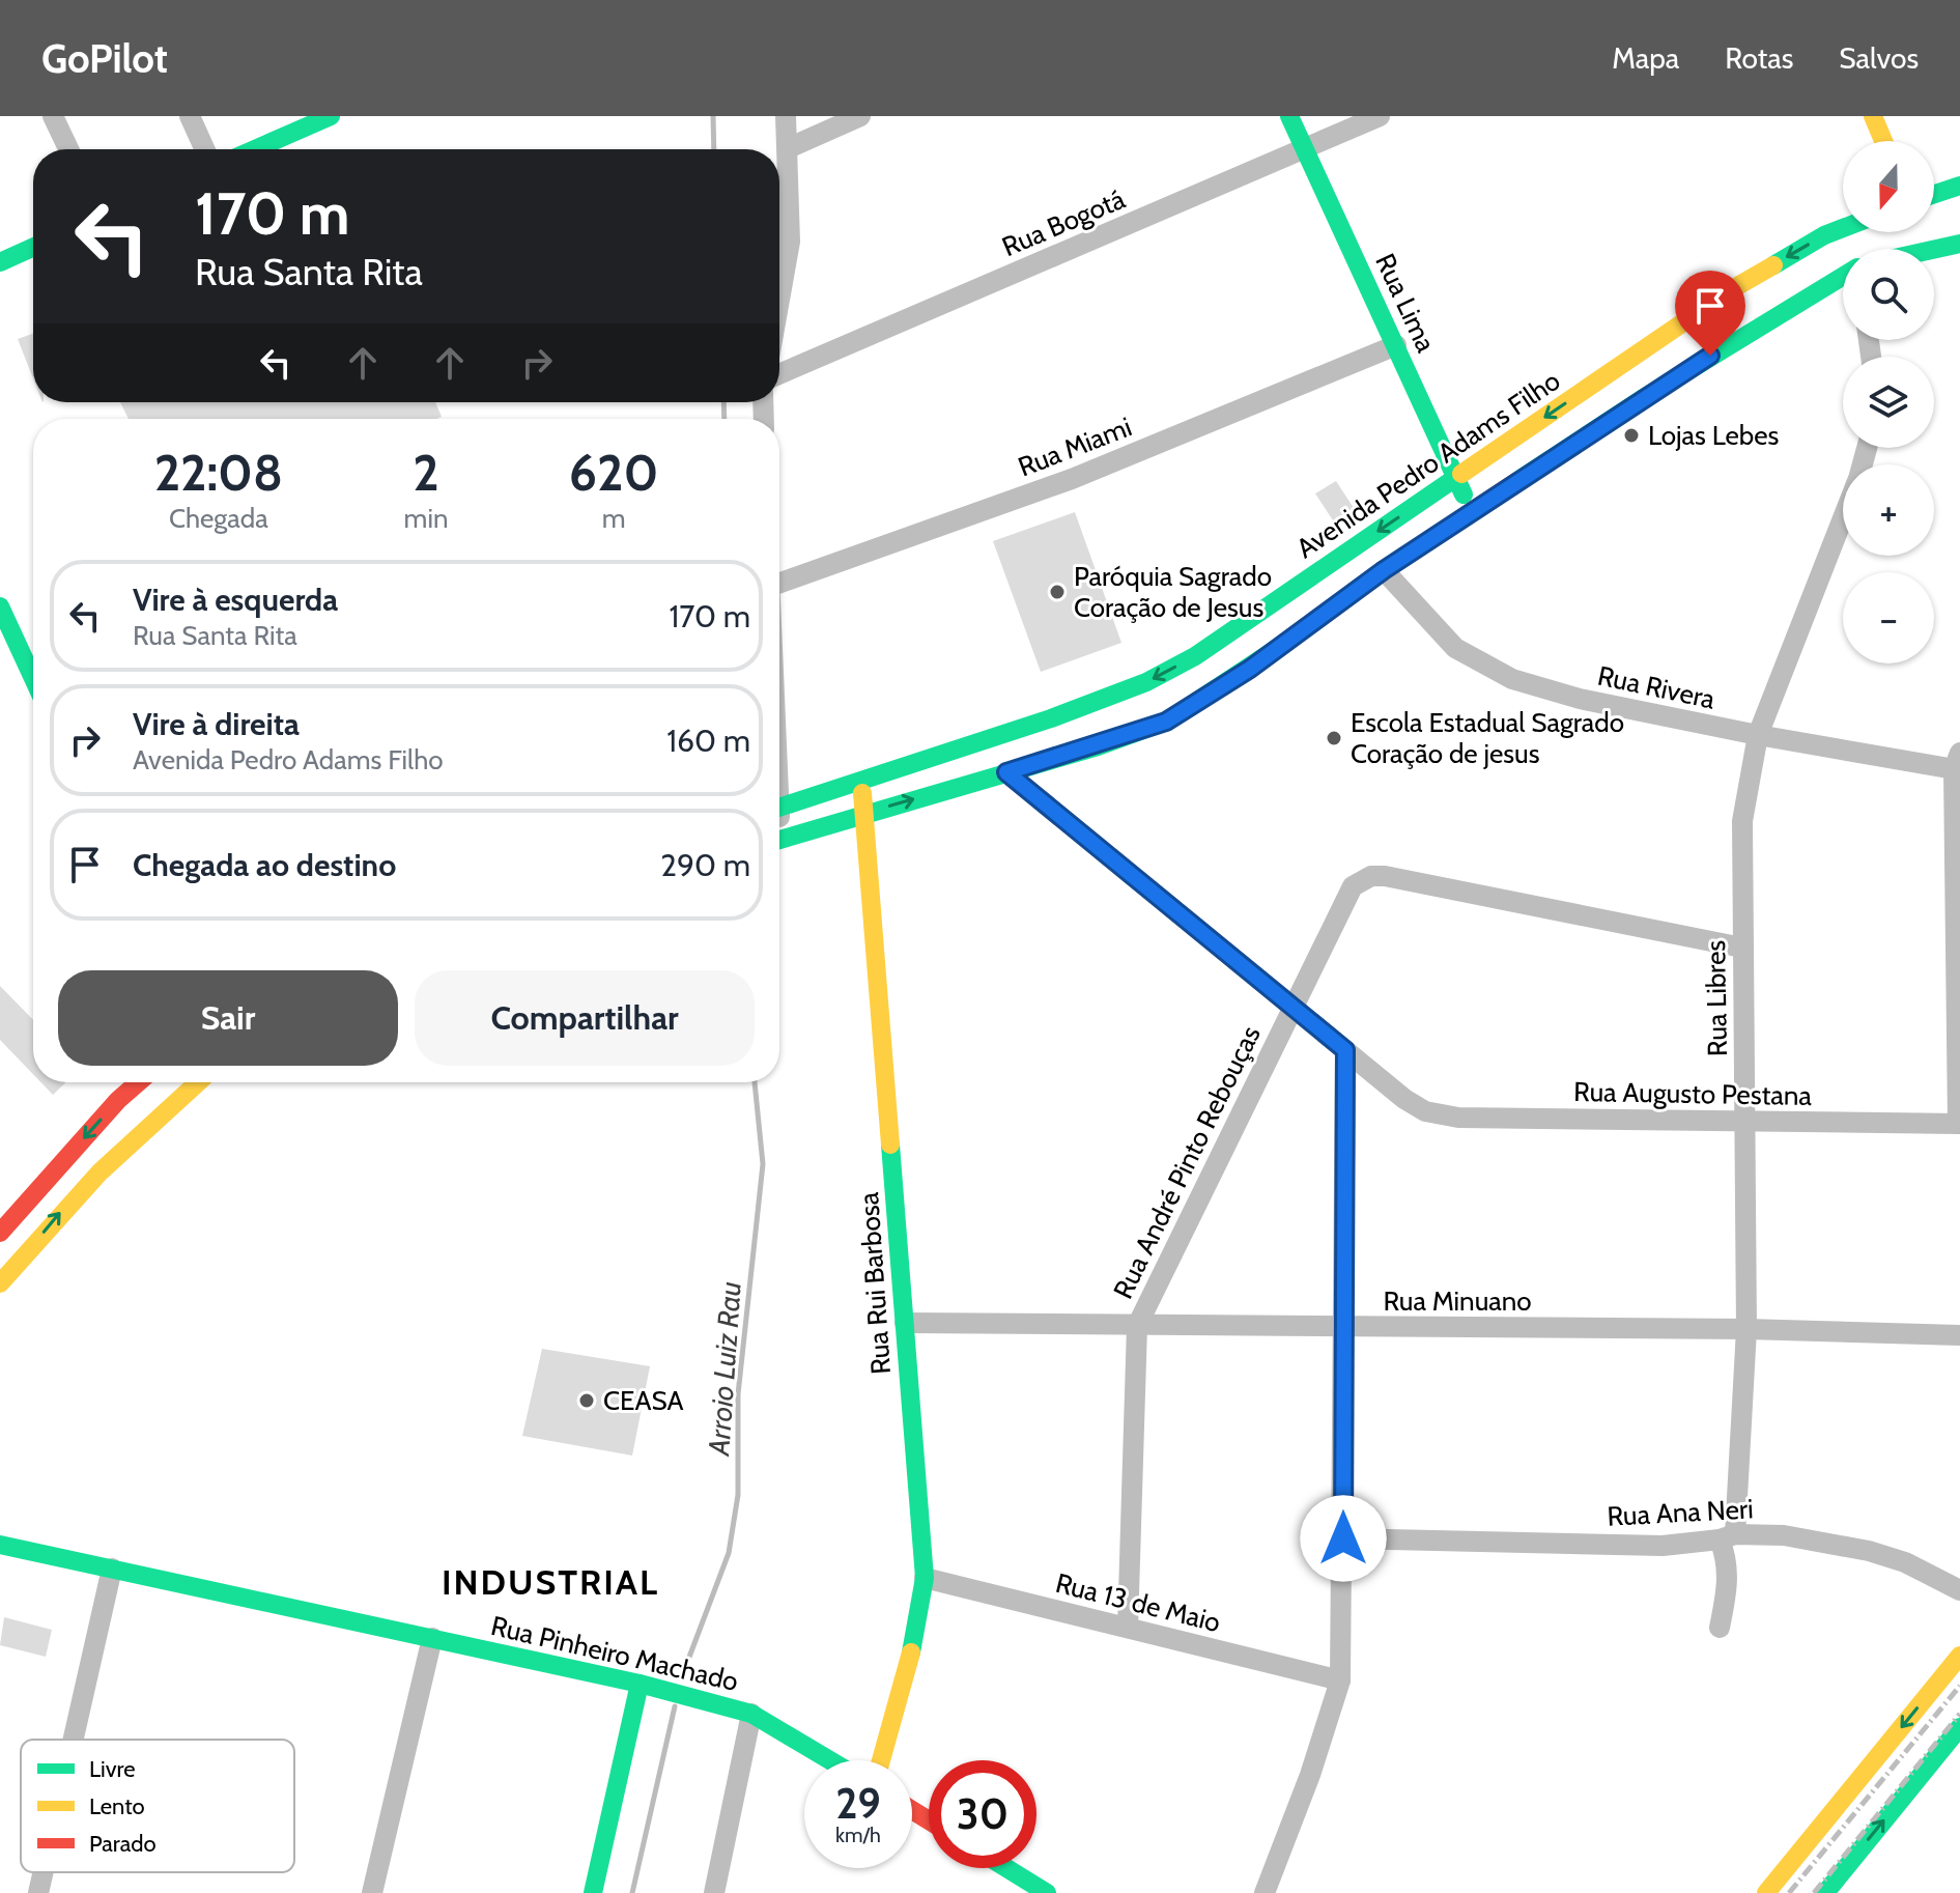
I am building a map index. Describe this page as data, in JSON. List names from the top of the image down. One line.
{"streets":{"main road":["Rua Lima","Avenida Pedro Adams Filho","Rua Rui Barbosa","Rua Pinheiro Machado"],"street":["Rua Bogotá","Rua Miami","Rua Rivera","Rua Libres","Rua Augusto Pestana","Rua André Pinto Rebouças","Rua Minuano","Rua Ana Neri","Rua 13 de Maio"]},"crossings":[["Rua Bogotá","Rua Lima"],["Rua Lima","Rua Miami"],["Rua Lima","Avenida Pedro Adams Filho"],["Avenida Pedro Adams Filho","Rua Rivera"],["Avenida Pedro Adams Filho","Rua Rui Barbosa"],["Rua Rivera","Rua Libres"],["Rua Libres","Rua Augusto Pestana"],["Rua Libres","Rua André Pinto Rebouças"],["Rua Libres","Rua Minuano"],["Rua Libres","Rua Ana Neri"],["Rua André Pinto Rebouças","Rua Minuano"],["Rua André Pinto Rebouças","Rua 13 de Maio"],["Rua Rui Barbosa","Rua Minuano"],["Rua Rui Barbosa","Rua 13 de Maio"]],"districts":["INDUSTRIAL"],"water":["Arroio Luiz Rau"],"places":["Lojas Lebes","Paróquia Sagrado Coração de Jesus","Escola Estadual Sagrado Coração de jesus","CEASA"],"legend":["Livre","Lento","Parado"],"north":"bottom","page":{"header":"GoPilot","nav":["Mapa","Rotas","Salvos"],"map_buttons":["+","−"],"turn":["170 m","Rua Santa Rita"],"eta":["22:08","Chegada","2","min","620","m"],"list":[{"name":"Vire à esquerda","note":"Rua Santa Rita","value":"170 m"},{"name":"Vire à direita","note":"Avenida Pedro Adams Filho","value":"160 m"},{"name":"Chegada ao destino","value":"290 m"}],"buttons":["Sair","Compartilhar"],"speed":"29 km/h","limit":"30"}}
